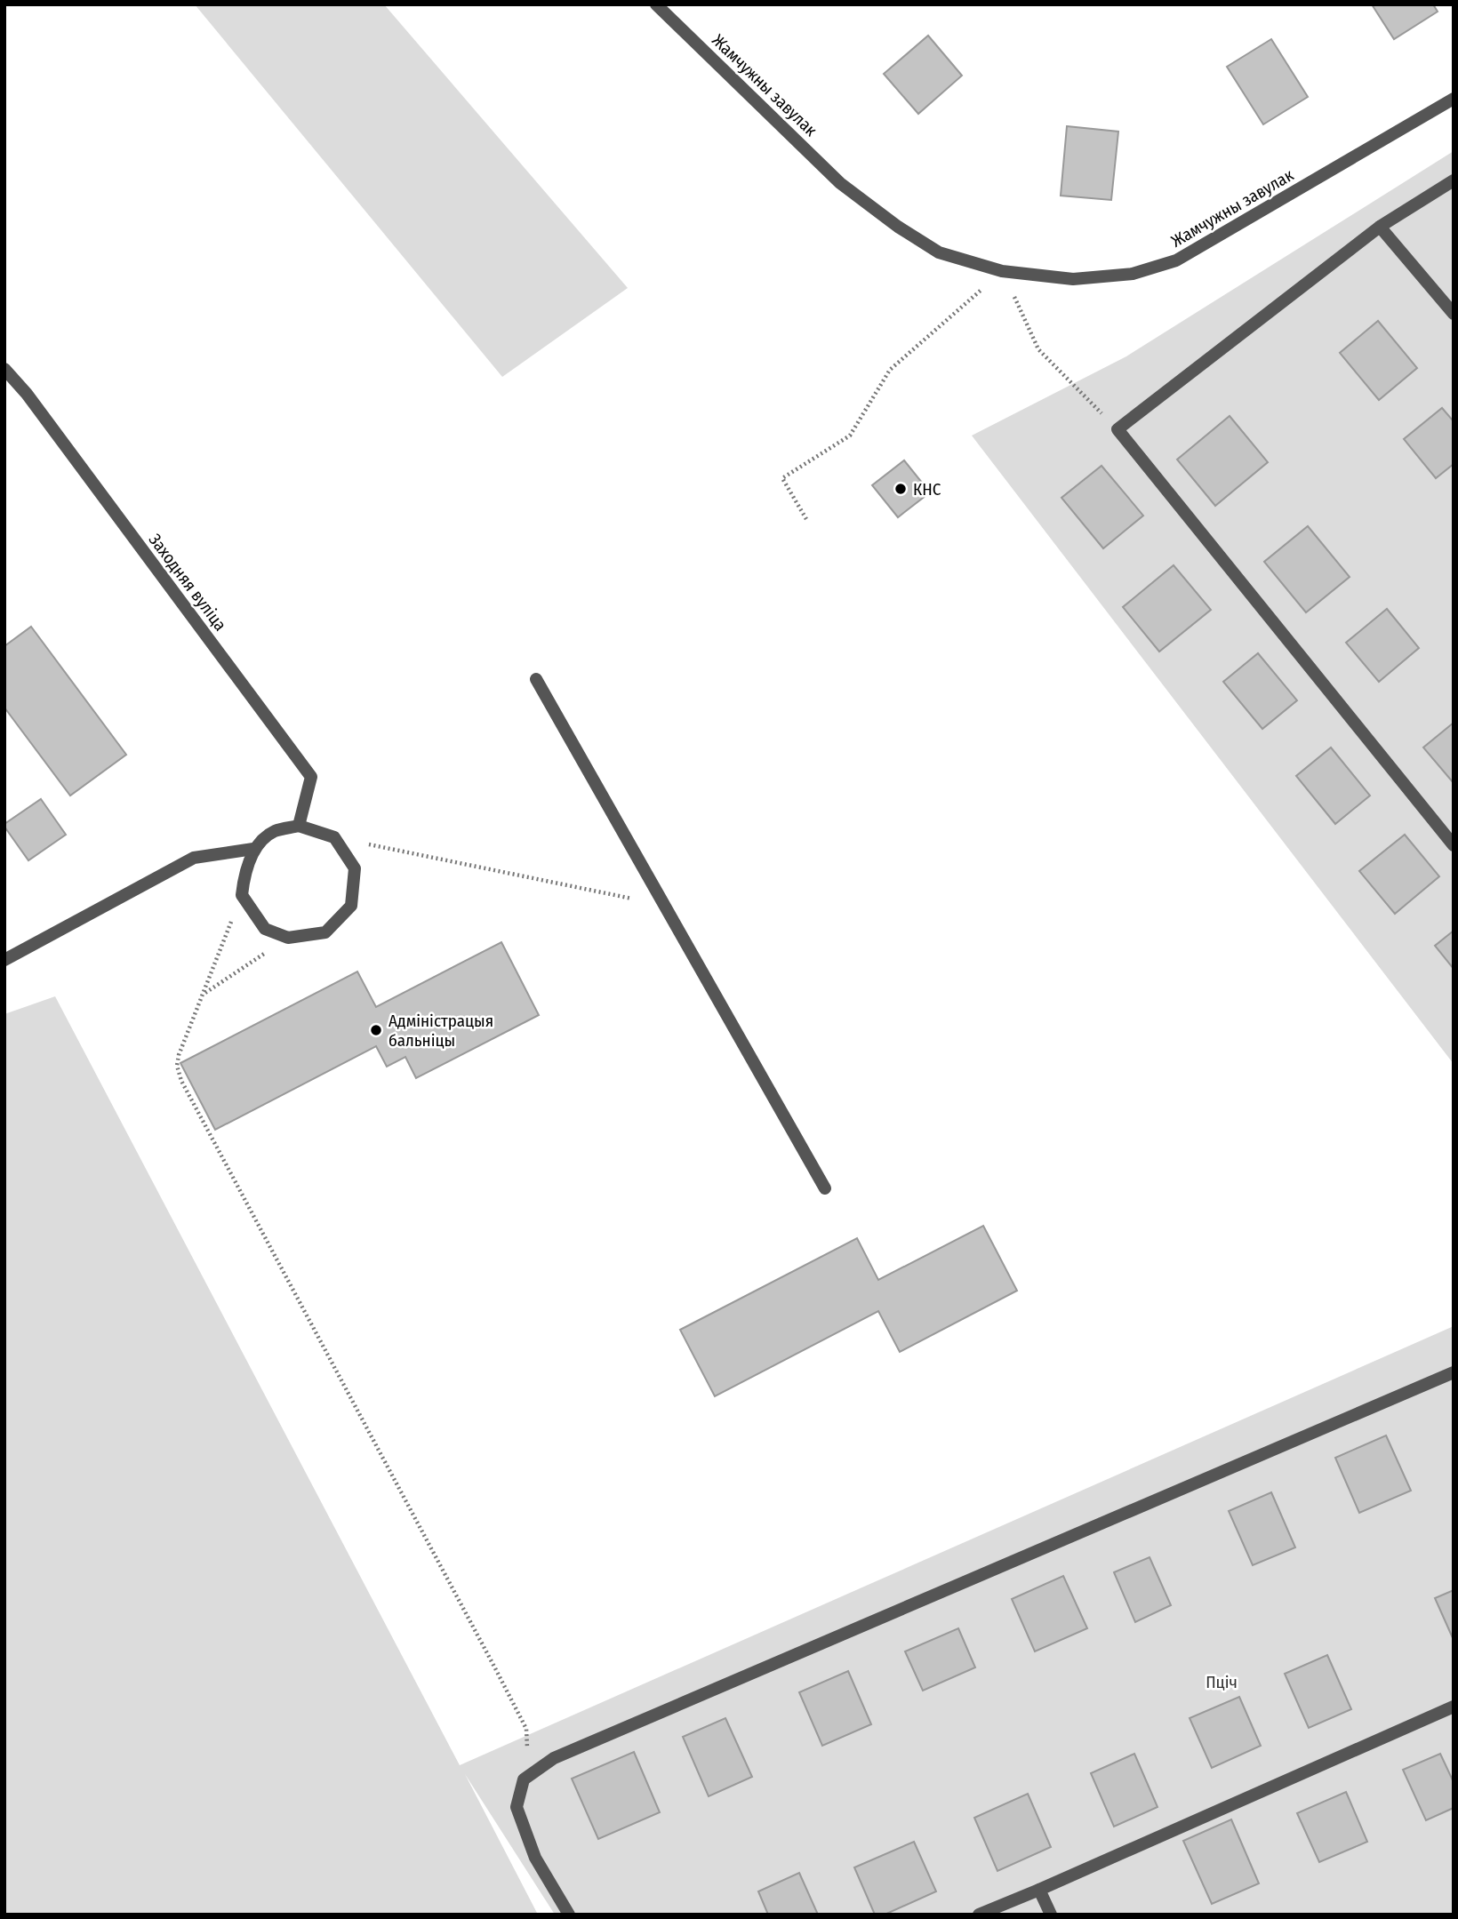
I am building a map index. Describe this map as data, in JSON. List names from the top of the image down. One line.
{"streets":{"street":["Жамчужны завулак","Заходняя вуліца"]},"parks":["Пціч"],"places":["КНС","Адміністрацыя бальніцы"]}
